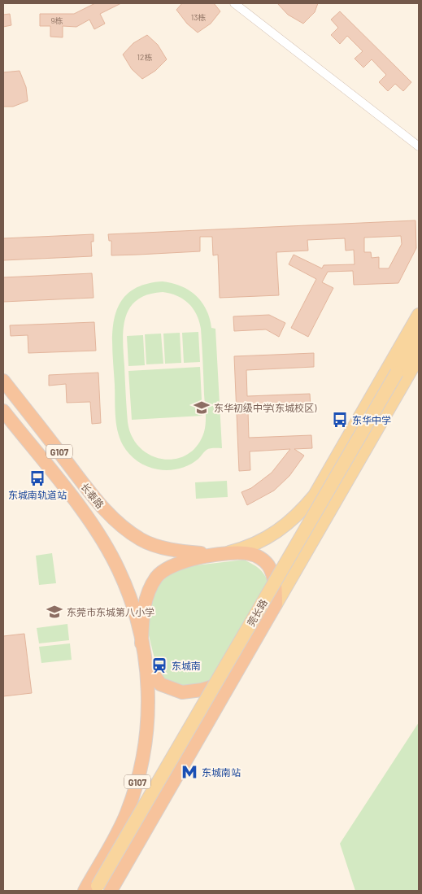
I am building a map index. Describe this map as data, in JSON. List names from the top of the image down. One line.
{"streets":{"highway":["G107","长泰路","莞长路"]},"crossings":[["G107","长泰路"],["G107","莞长路"],["长泰路","莞长路"]],"places":{"school or university":["东华初级中学(东城校区)","东莞市东城第八小学"],"bus stop":["东华中学","东城南轨道站"],"station":["东城南"],"metro station":["东城南站"]},"house_numbers":["13栋","9栋","12栋"]}
